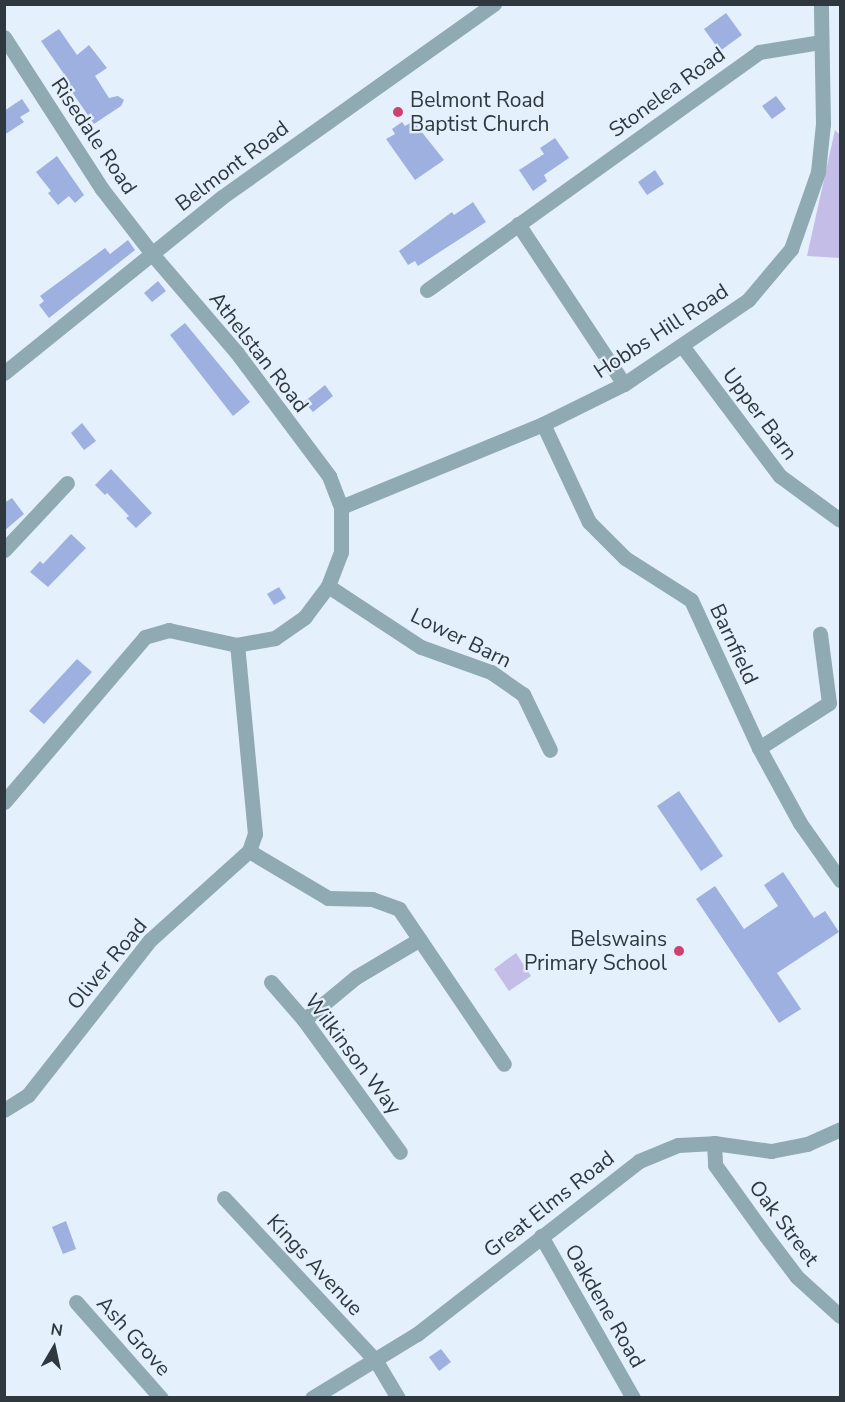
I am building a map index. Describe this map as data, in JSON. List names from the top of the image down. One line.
{"streets":{"street":["Stonelea Road","Risedale Road","Belmont Road","Hobbs Hill Road","Athelstan Road","Upper Barn","Lower Barn","Barnfield","Oliver Road","Wilkinson Way","Great Elms Road","Oak Street","Kings Avenue","Oakdene Road","Ash Grove"]},"crossings":[["Stonelea Road","Hobbs Hill Road"],["Risedale Road","Belmont Road"],["Risedale Road","Athelstan Road"],["Belmont Road","Athelstan Road"],["Hobbs Hill Road","Athelstan Road"],["Hobbs Hill Road","Upper Barn"],["Hobbs Hill Road","Barnfield"],["Great Elms Road","Oak Street"],["Great Elms Road","Kings Avenue"],["Great Elms Road","Oakdene Road"]],"places":["Belmont Road Baptist Church","Belswains Primary School"],"north":"top"}
